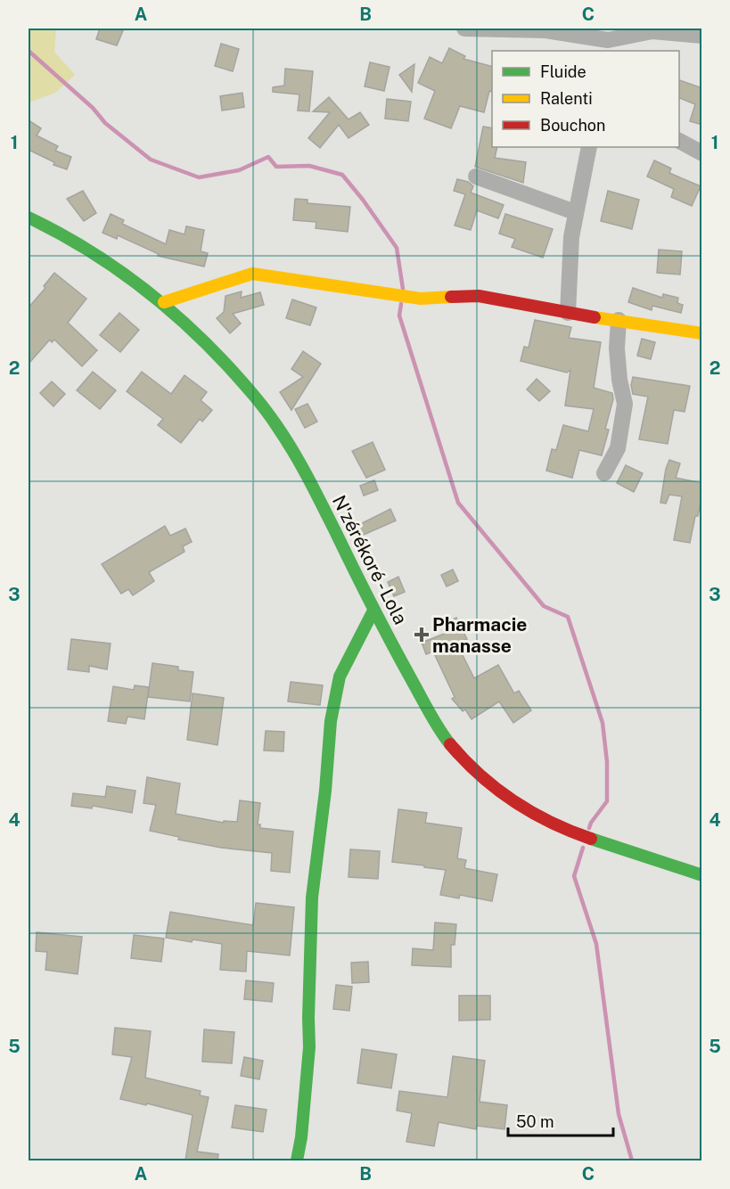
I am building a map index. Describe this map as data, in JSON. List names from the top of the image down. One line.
{"streets":{"main road":["N'zérékoré - Lola"]},"places":{"health":["Pharmacie manasse"]},"legend":["Fluide","Ralenti","Bouchon"],"scale_bar":"50 m","grid":{"columns":["A","B","C"],"rows":["1","2","3","4","5"]}}
